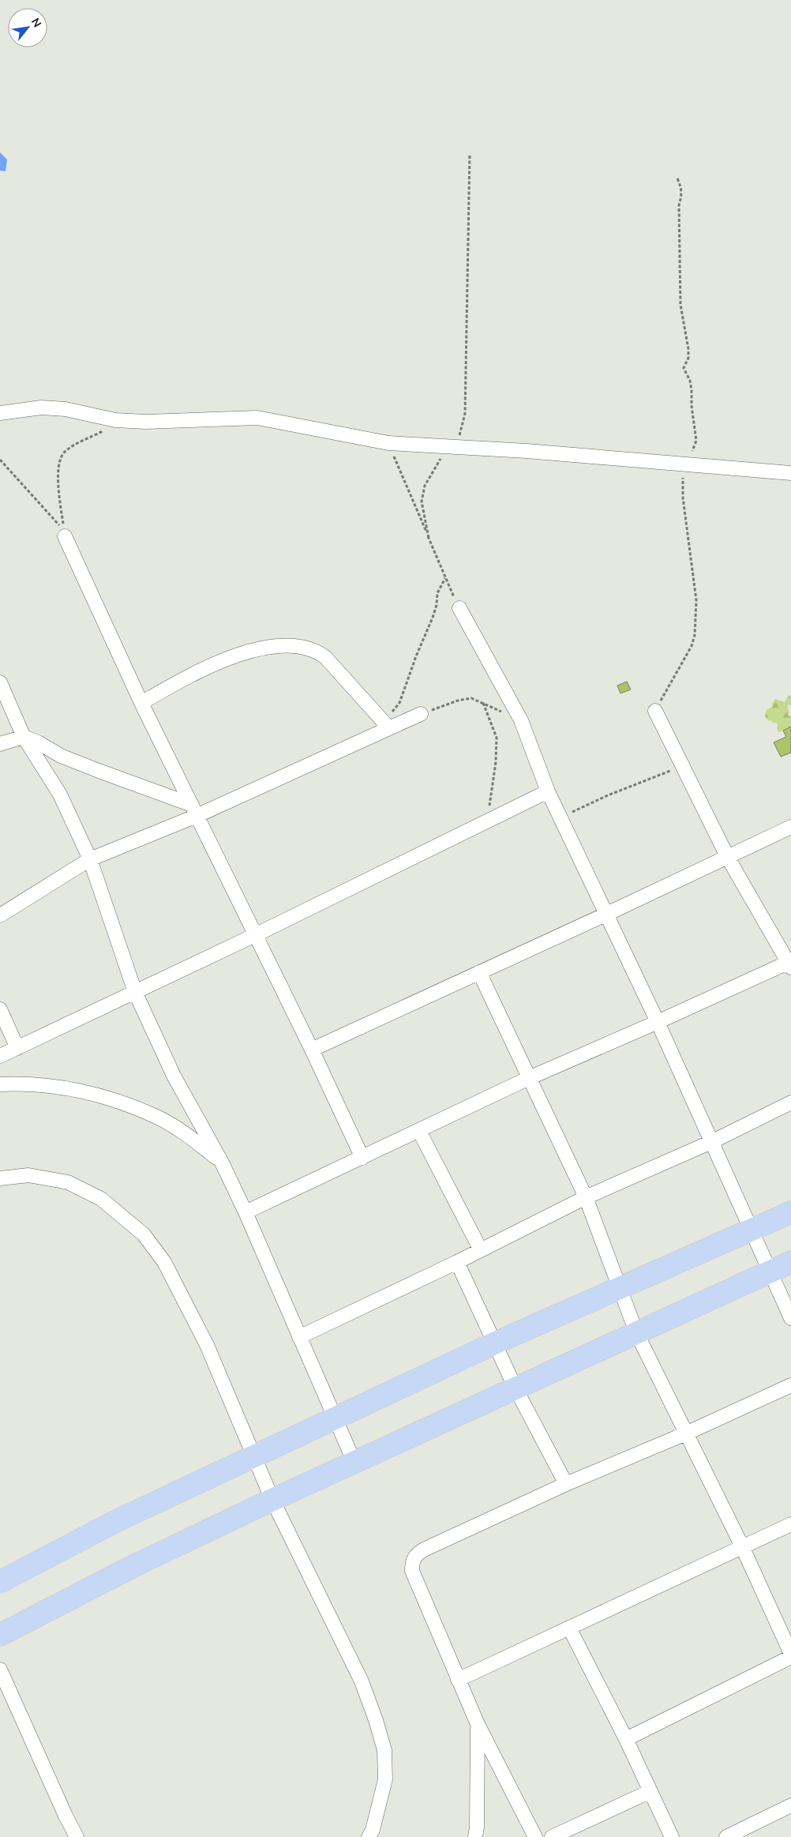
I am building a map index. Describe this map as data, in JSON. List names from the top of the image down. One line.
{"north":"top right"}
